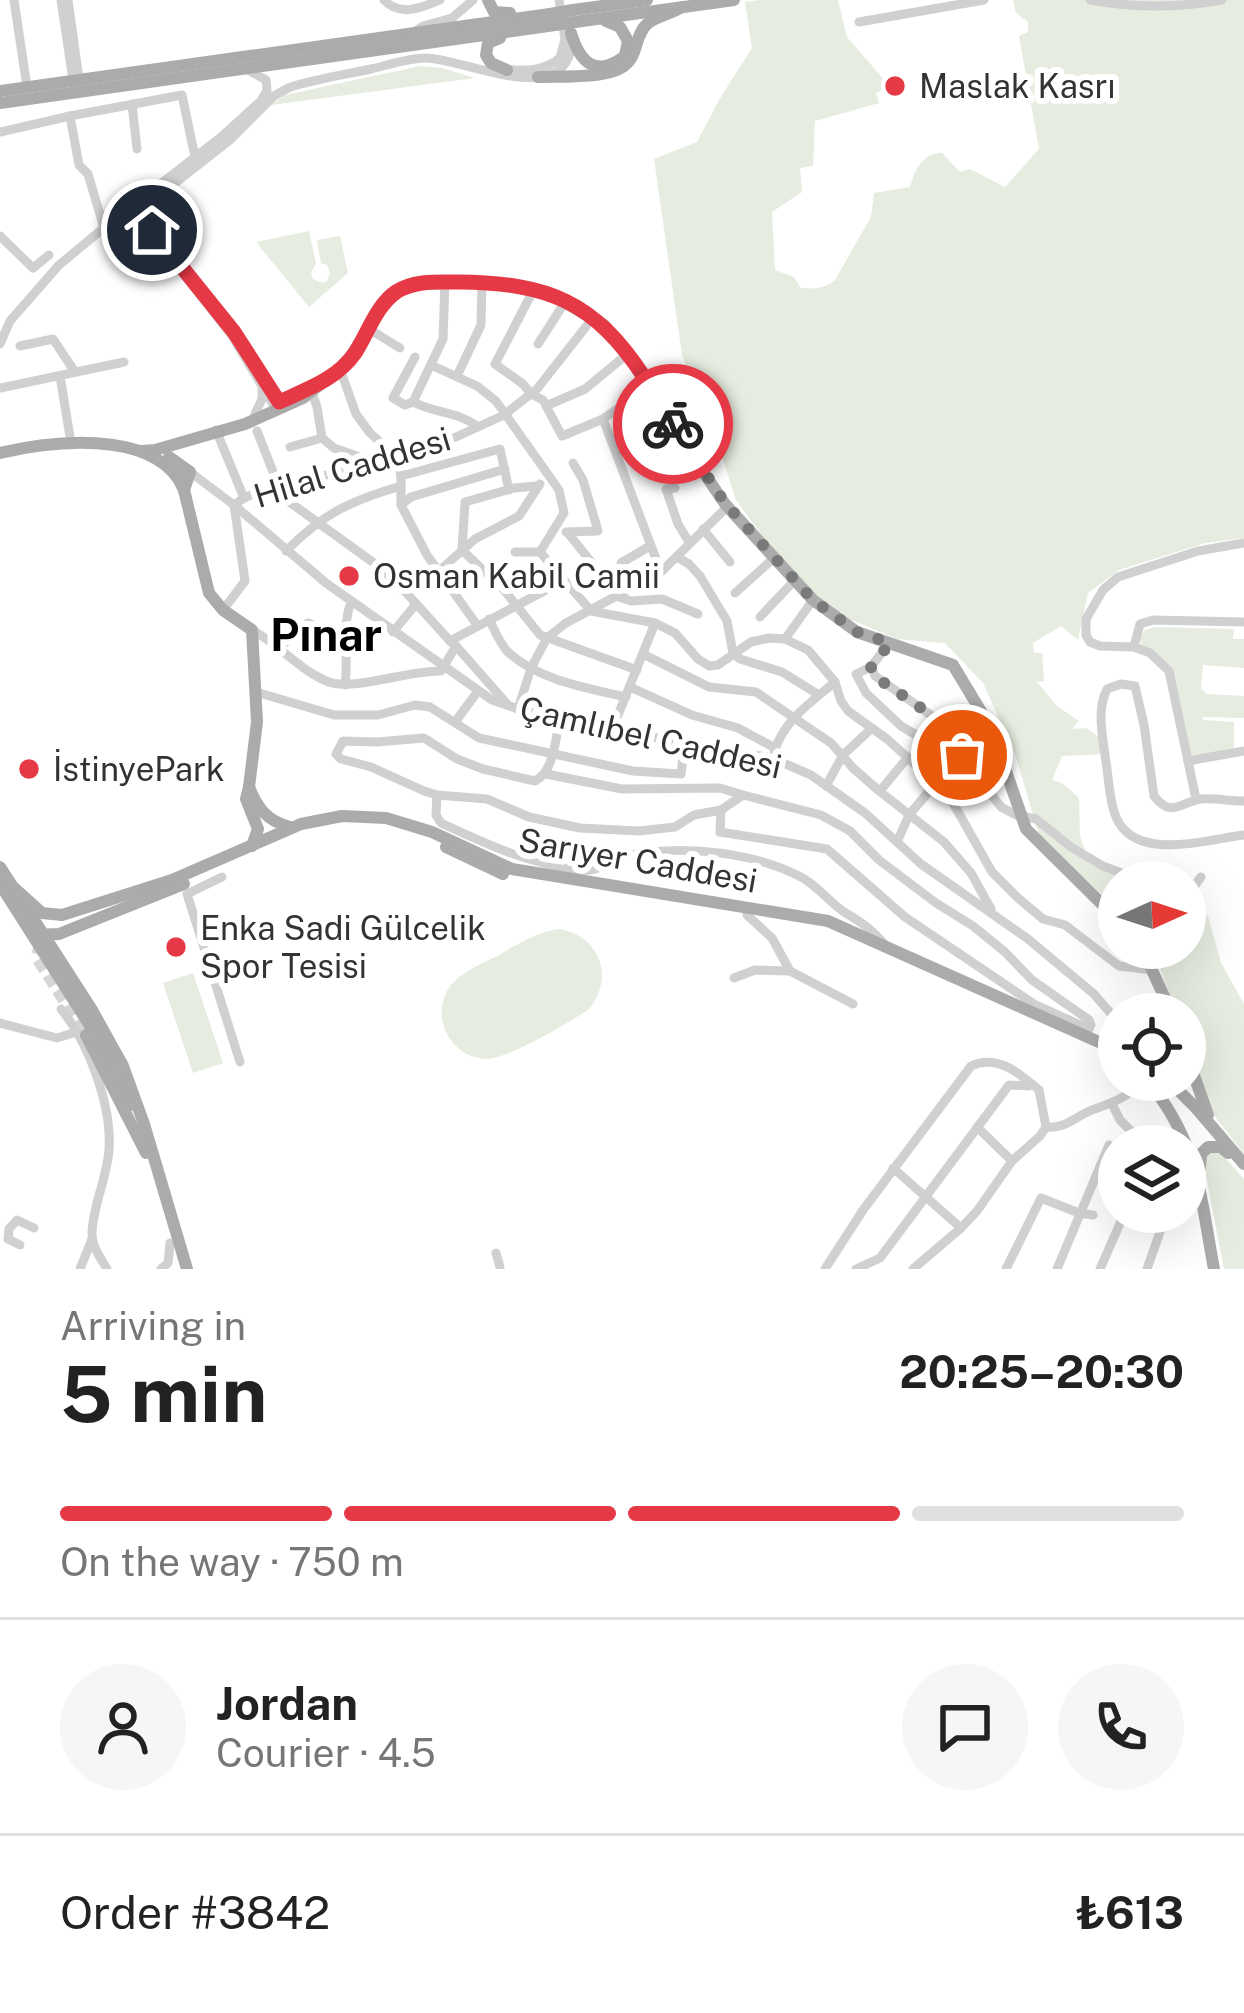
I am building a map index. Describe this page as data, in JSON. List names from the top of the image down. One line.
{"streets":{"main road":["Sarıyer Caddesi"],"street":["Hilal Caddesi","Çamlıbel Caddesi"]},"crossings":[["Hilal Caddesi","Çamlıbel Caddesi"]],"districts":["Pınar"],"places":["Maslak Kasrı","Osman Kabil Camii","İstinyePark","Enka Sadi Gülcelik Spor Tesisi"],"north":"right","page":{"heading":["5 min","Arriving in","20:25–20:30"],"panel":["Jordan","Courier · 4.5","Order #3842","₺613"],"bar":"On the way · 750 m"}}
